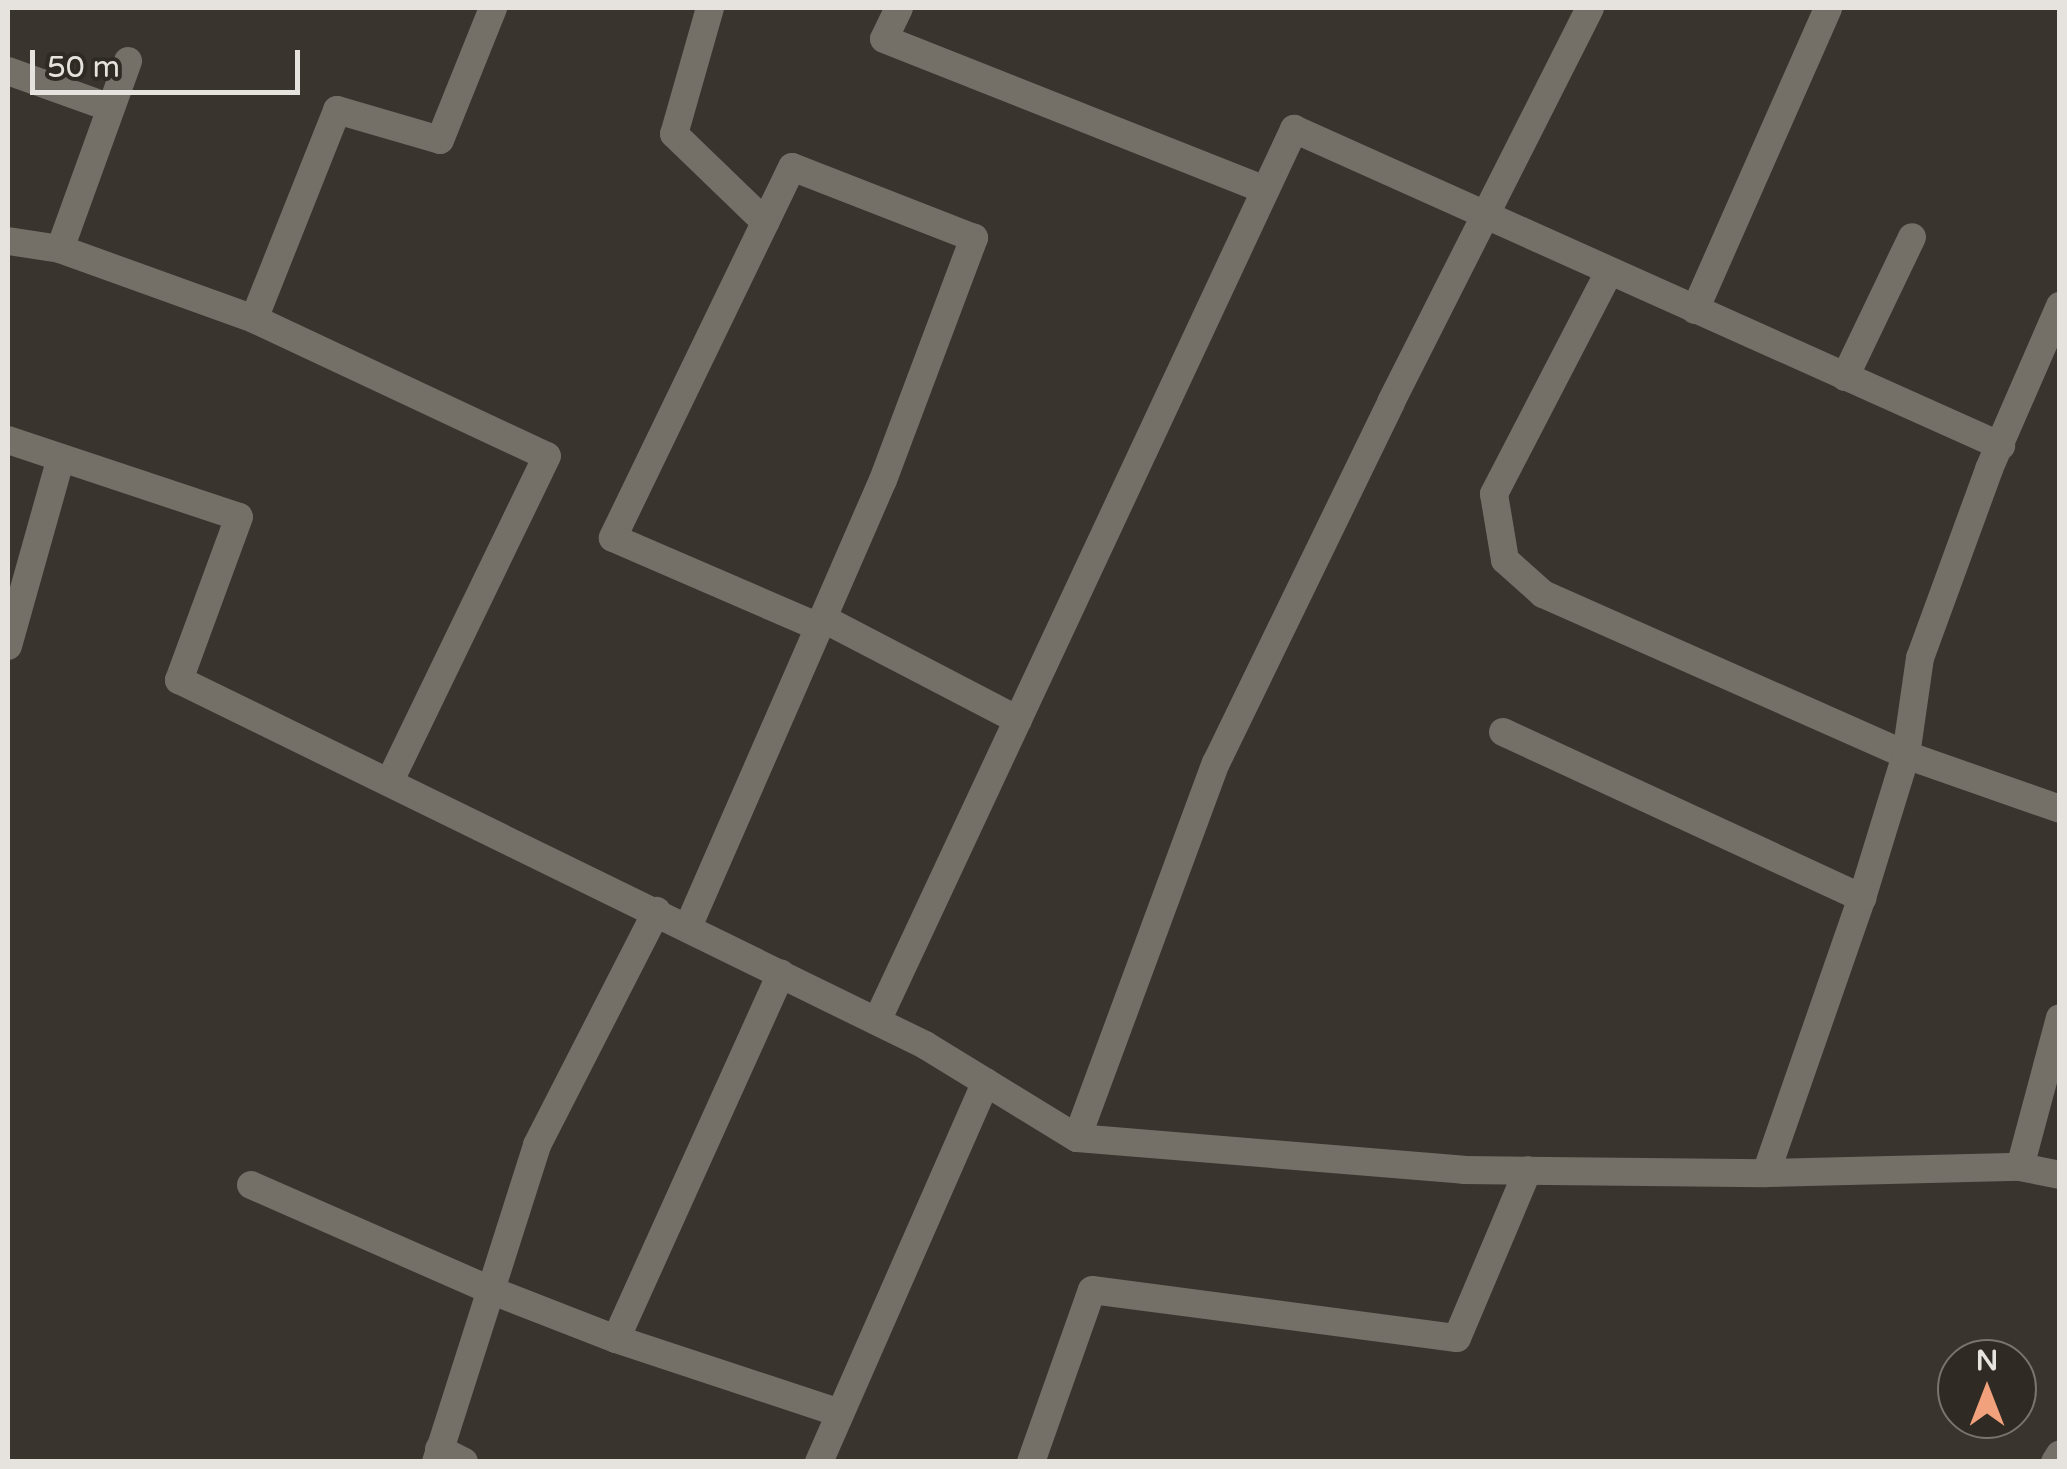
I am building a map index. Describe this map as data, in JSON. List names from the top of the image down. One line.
{"scale_bar":"50 m","north":"top"}
